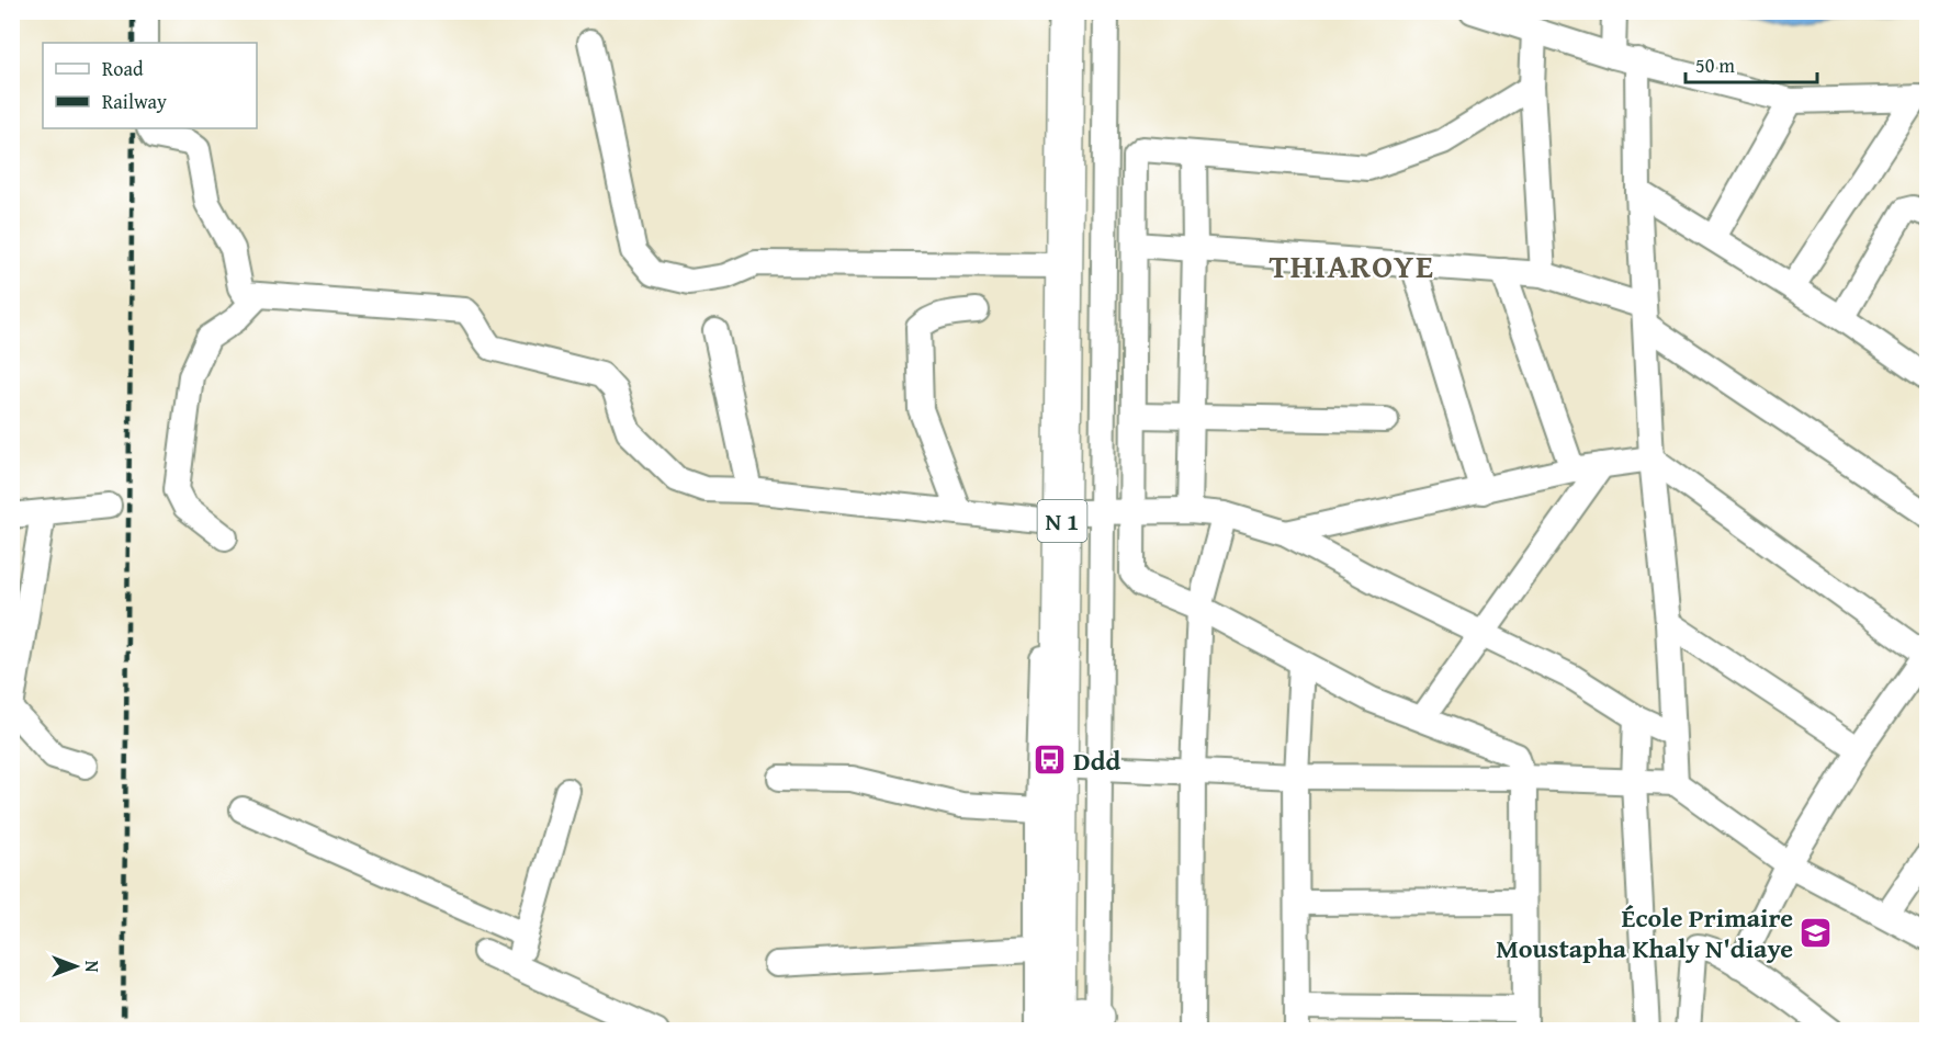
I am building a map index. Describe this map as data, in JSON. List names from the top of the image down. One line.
{"streets":{"highway":["N 1"]},"districts":["THIAROYE"],"places":{"bus stop":["Ddd"],"school or university":["École Primaire Moustapha Khaly N'diaye"]},"legend":["Road","Railway"],"scale_bar":"50 m","north":"right"}
